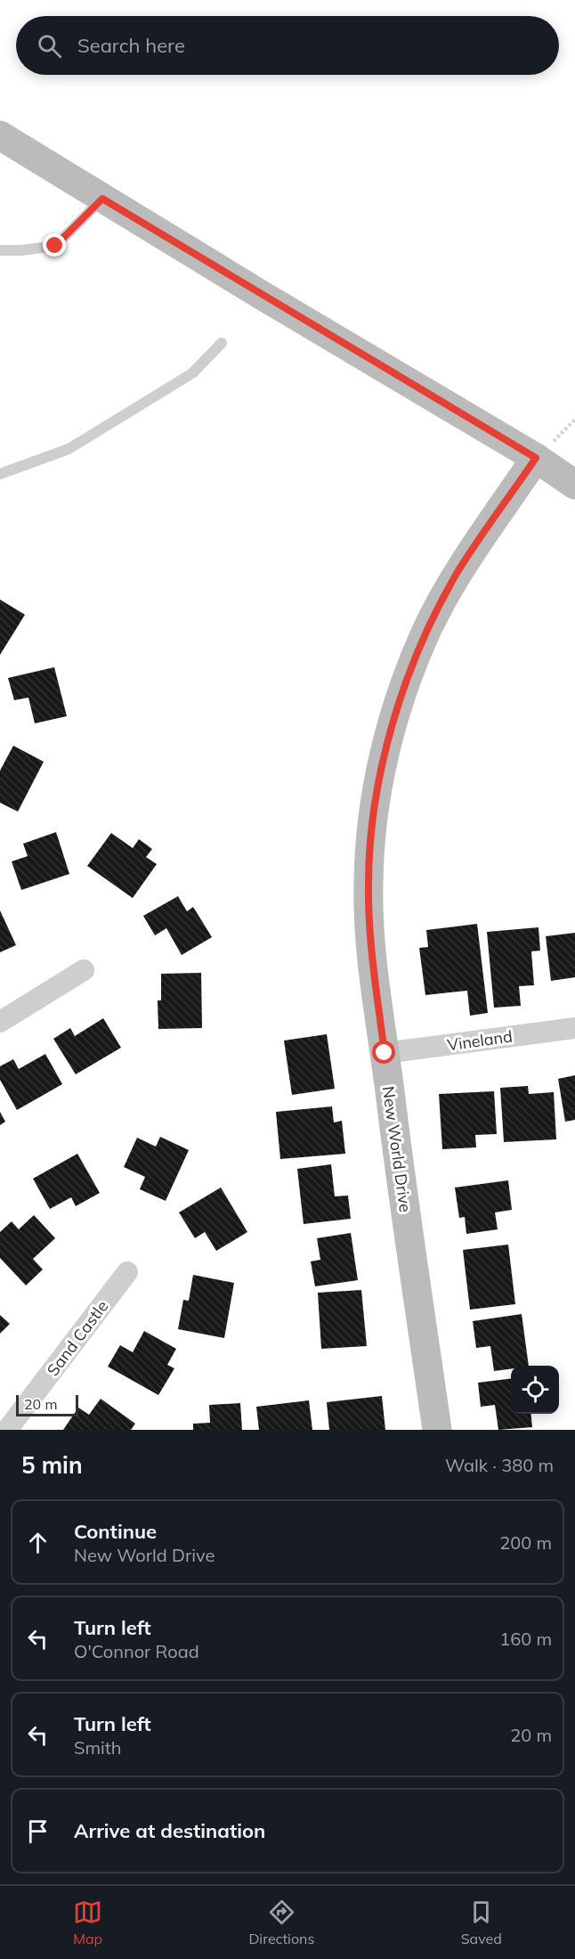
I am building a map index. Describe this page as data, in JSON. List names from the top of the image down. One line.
{"streets":{"street":["Vineland","New World Drive","Sand Castle"]},"crossings":[["Vineland","New World Drive"]],"scale_bar":"20 m","page":{"search":"Search here","scale":"20 m","heading":["5 min","Walk · 380 m"],"list":[["Continue","New World Drive","200 m"],["Turn left","O'Connor Road","160 m"],["Turn left","Smith","20 m"],"Arrive at destination"],"nav":["Map","Directions","Saved"]}}
